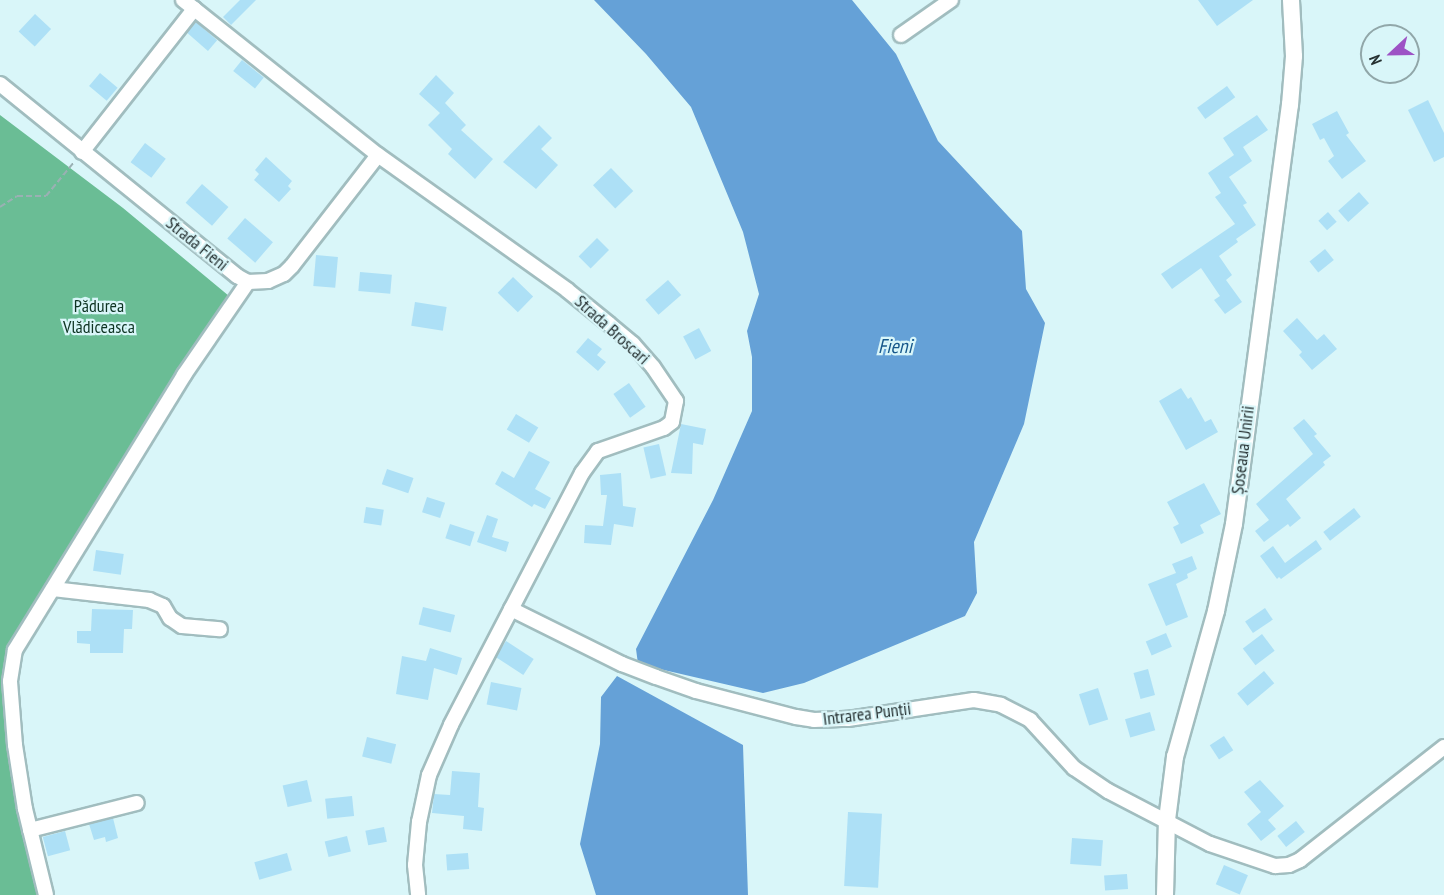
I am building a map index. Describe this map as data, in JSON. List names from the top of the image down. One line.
{"streets":{"main road":["Șoseaua Unirii"],"street":["Strada Fieni","Strada Broscari","Intrarea Punții"]},"crossings":[["Strada Fieni","Strada Broscari"],["Strada Broscari","Intrarea Punții"],["Șoseaua Unirii","Intrarea Punții"]],"water":["Fieni"],"parks":["Pădurea Vlădiceasca"],"north":"left"}
